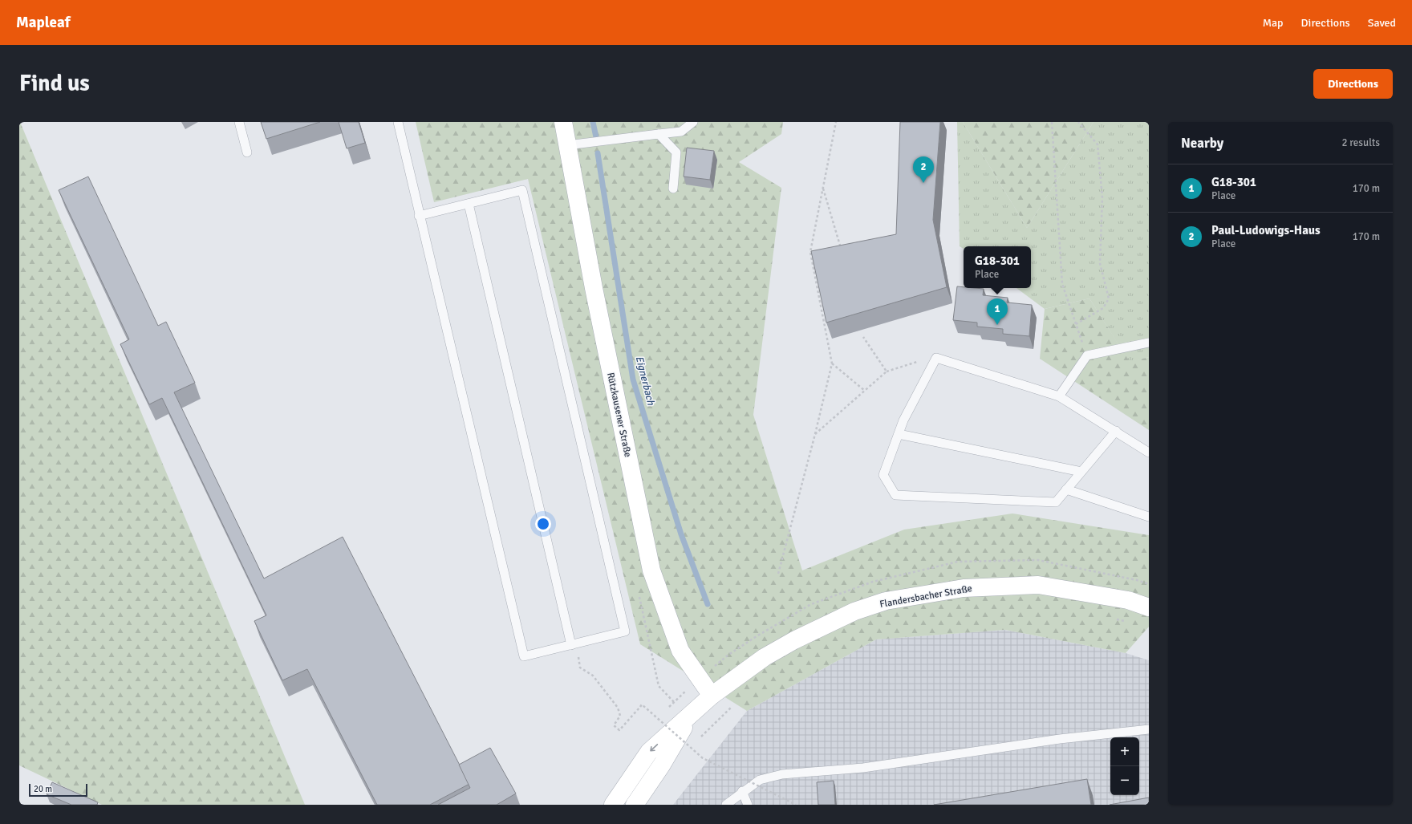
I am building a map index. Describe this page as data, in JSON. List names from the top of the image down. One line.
{"streets":{"street":["Rützkausener Straße","Flandersbacher Straße"]},"crossings":[["Rützkausener Straße","Flandersbacher Straße"]],"water":["Eignerbach"],"scale_bar":"20 m","page":{"header":"Mapleaf","nav":["Map","Directions","Saved"],"buttons":"Directions","title":"Find us","heading":["Nearby","2 results"],"pins":["2","1"],"list":[{"mark":"1","name":"G18-301","note":"Place","value":"170 m"},{"mark":"2","name":"Paul-Ludowigs-Haus","note":"Place","value":"170 m"}],"popup":["G18-301","Place"],"map_buttons":["+","−"],"scale":"20 m"}}
